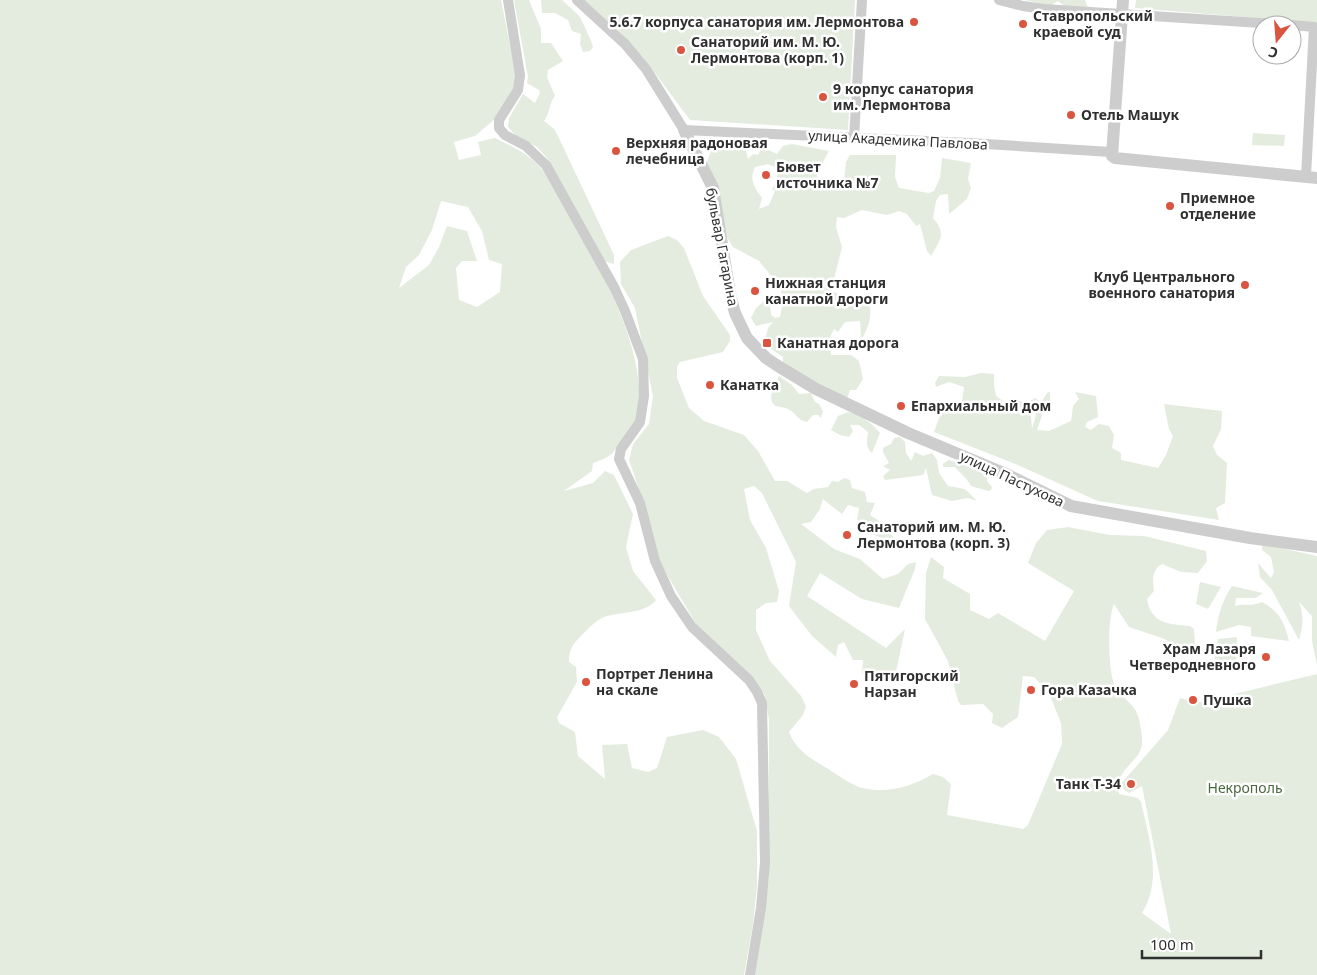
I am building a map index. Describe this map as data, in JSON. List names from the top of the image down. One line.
{"streets":{"street":["улица Академика Павлова","бульвар Гагарина","улица Пастухова"]},"crossings":[["улица Академика Павлова","бульвар Гагарина"],["бульвар Гагарина","улица Пастухова"]],"parks":["Некрополь"],"places":{"other":["5.6.7 корпуса санатория им. Лермонтова","Ставропольский краевой суд","Санаторий им. М. Ю. Лермонтова (корп. 1)","9 корпус санатория им. Лермонтова","Отель Машук","Верхняя радоновая лечебница","Бювет источника №7","Приемное отделение","Клуб Центрального военного санатория","Нижная станция канатной дороги","Канатка","Епархиальный дом","Санаторий им. М. Ю. Лермонтова (корп. 3)","Храм Лазаря Четверодневного","Портрет Ленина на скале","Пятигорский Нарзан","Гора Казачка","Пушка","Танк Т-34"],"transit":["Канатная дорога"]},"scale_bar":"100 m","north":"bottom"}
